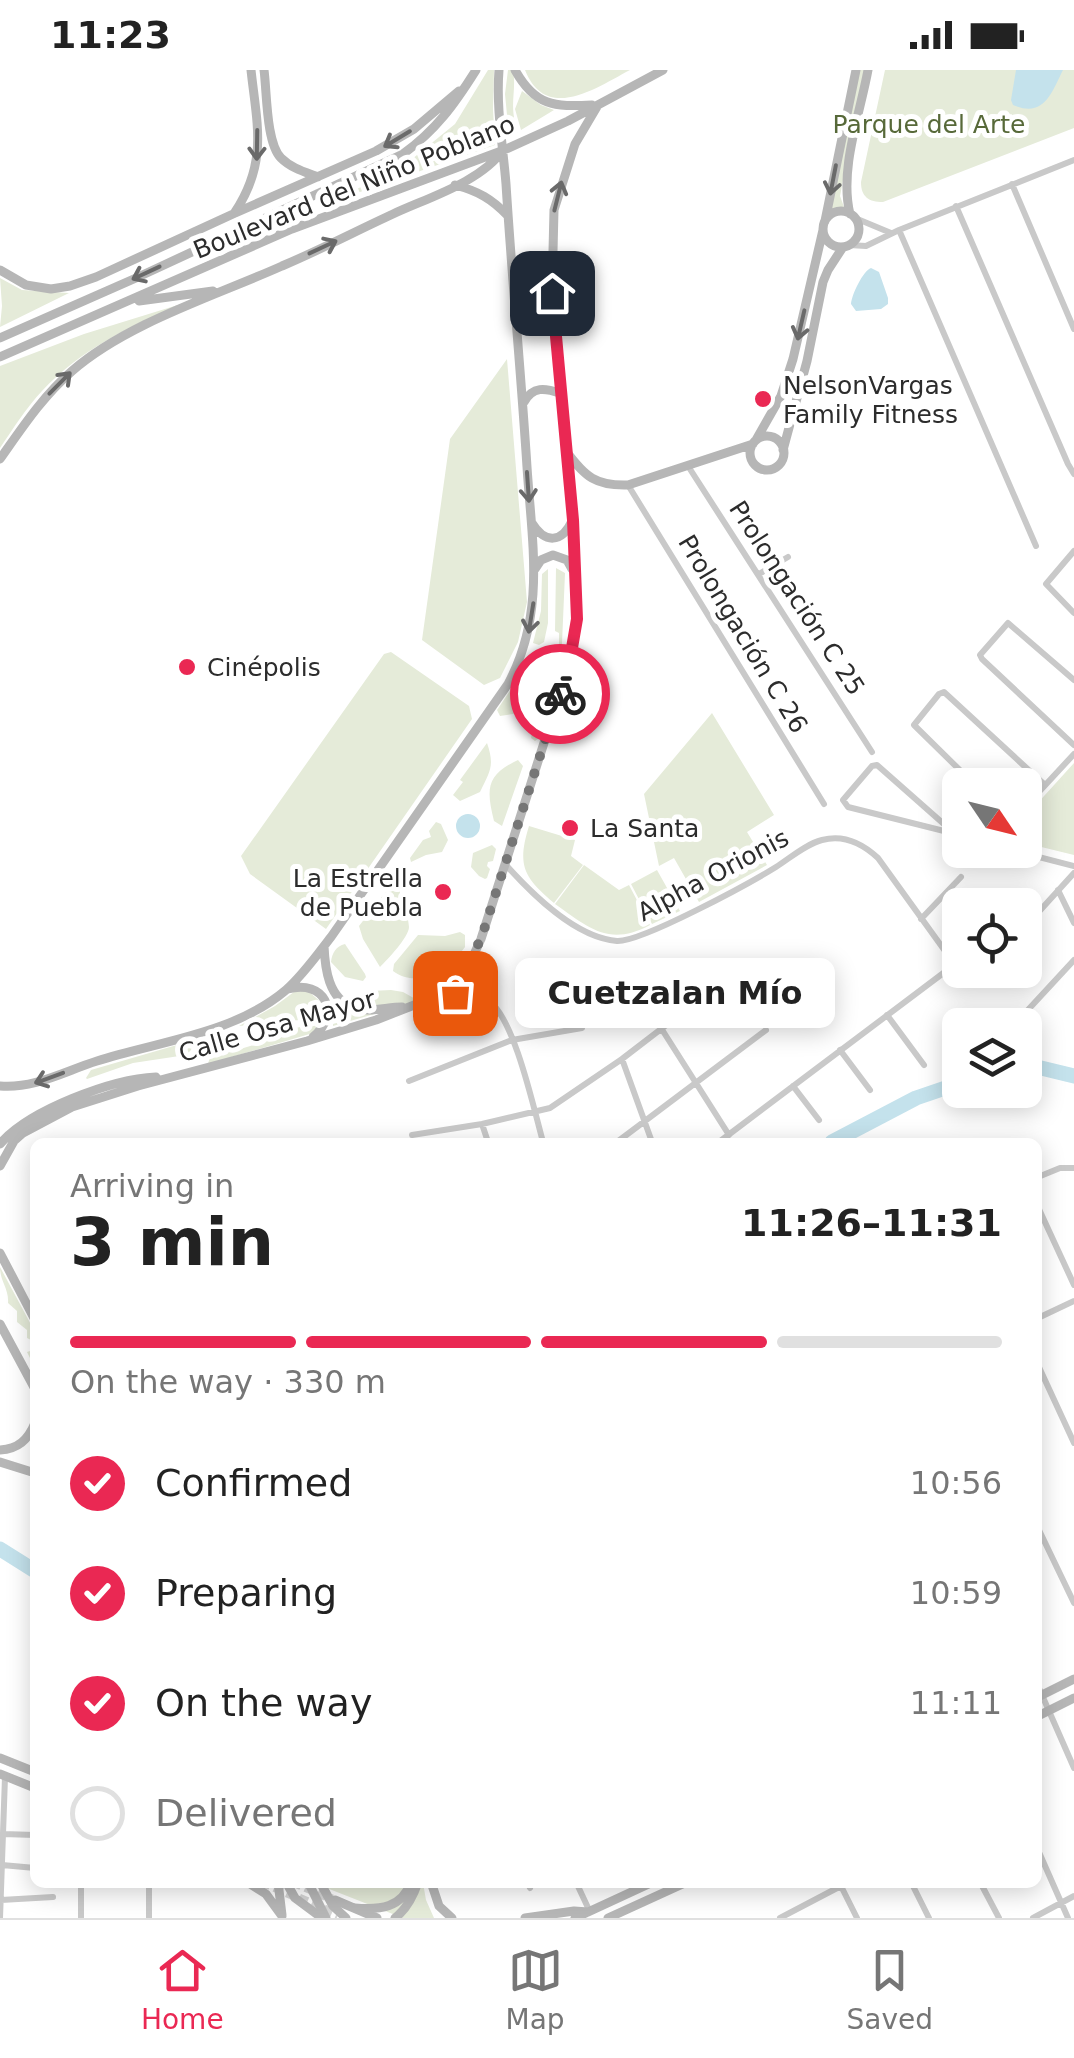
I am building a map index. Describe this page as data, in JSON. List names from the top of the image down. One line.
{"streets":{"street":["Boulevard del Niño Poblano","Prolongación C 25","Prolongación C 26","Alpha Orionis","Calle Osa Mayor"]},"crossings":[["Boulevard del Niño Poblano","Calle Osa Mayor"],["Alpha Orionis","Calle Osa Mayor"]],"parks":["Parque del Arte"],"places":["NelsonVargas Family Fitness","Cinépolis","La Santa","La Estrella de Puebla","Cuetzalan Mío"],"north":"bottom right","page":{"status":"11:23","bubble":"Cuetzalan Mío","heading":["3 min","Arriving in","11:26–11:31"],"bar":"On the way · 330 m","list":[["Confirmed","10:56"],["Preparing","10:59"],["On the way","11:11"],"Delivered"],"tabs":["Home","Map","Saved"]}}
